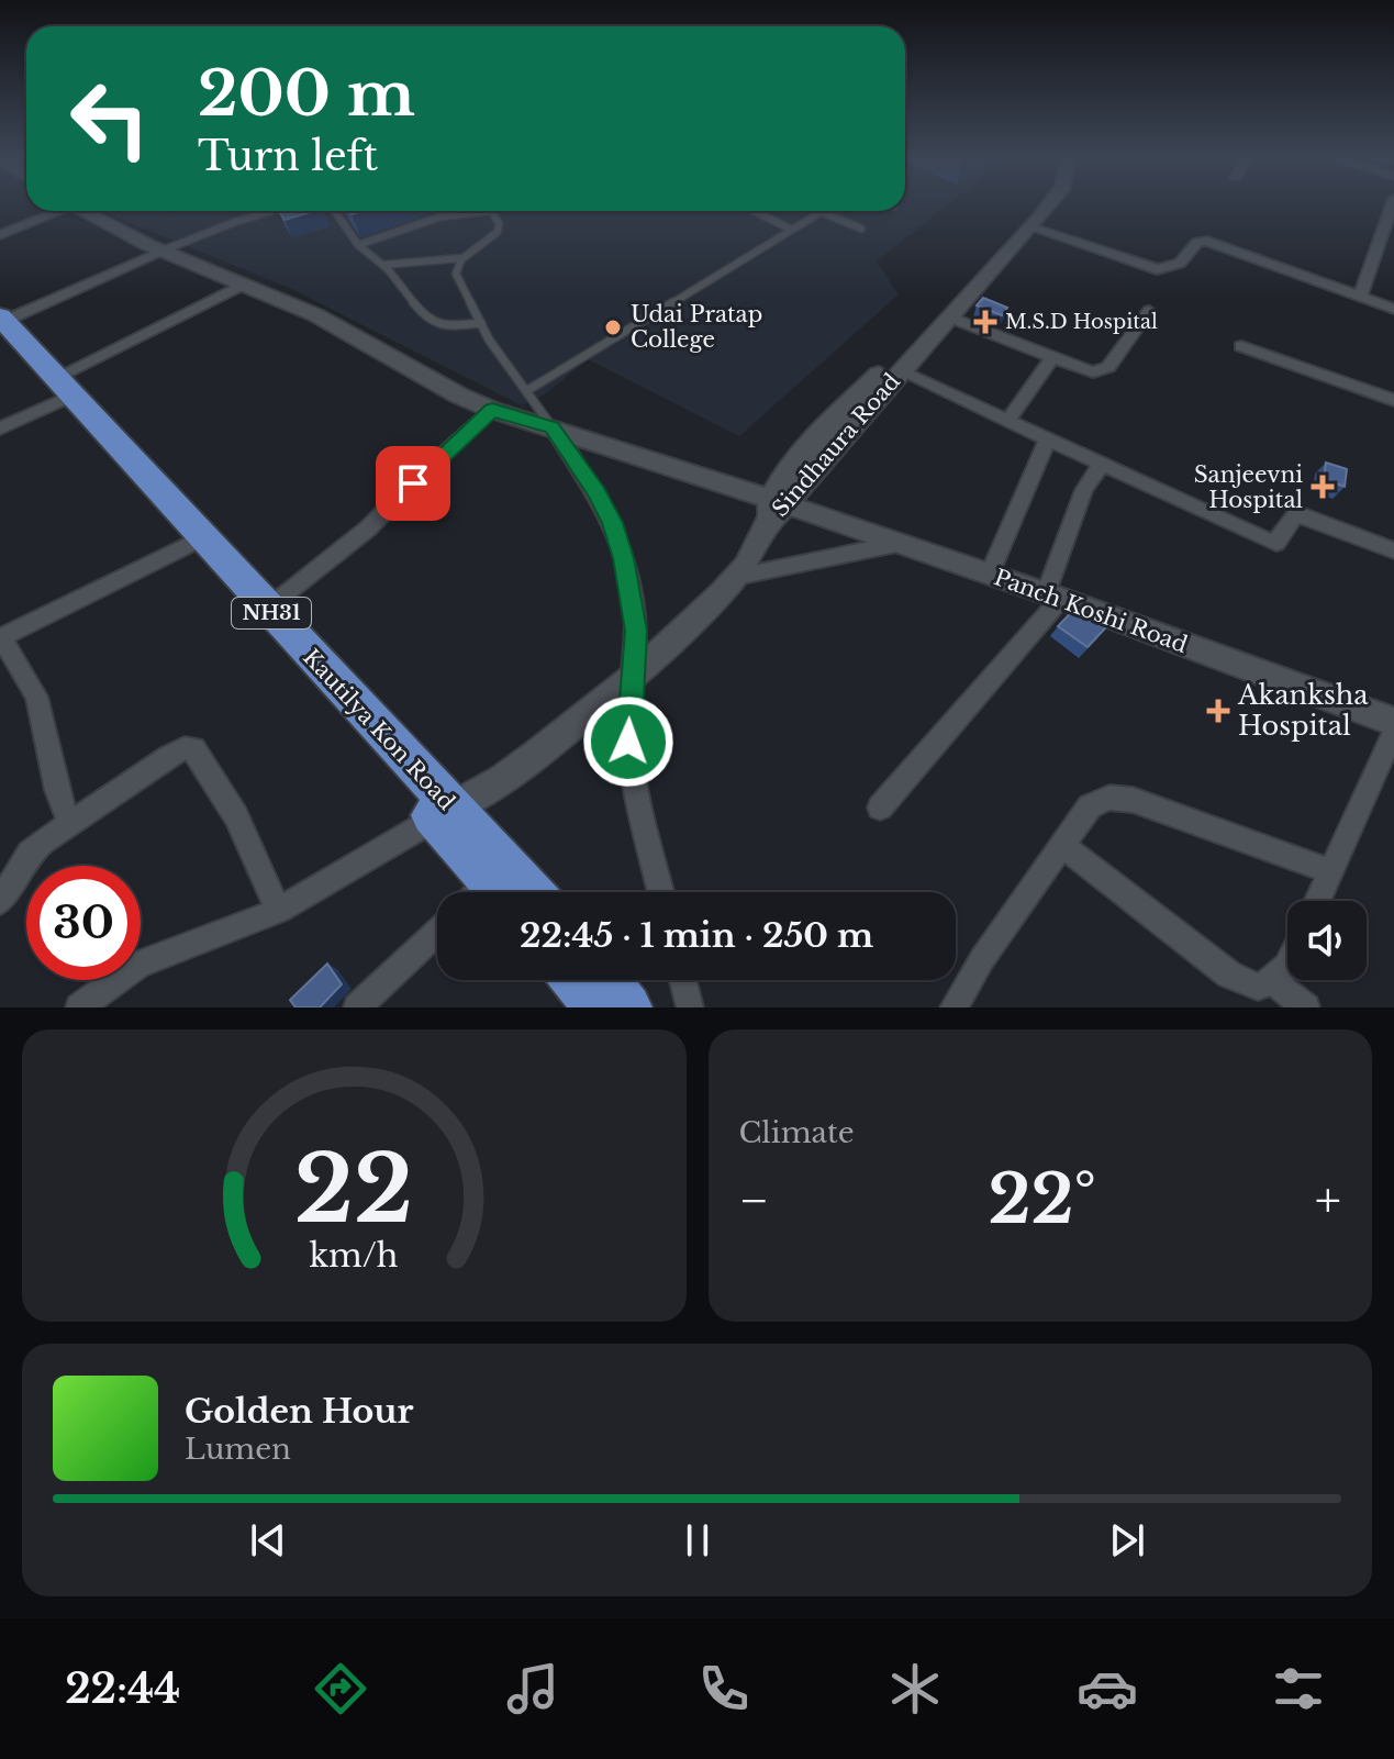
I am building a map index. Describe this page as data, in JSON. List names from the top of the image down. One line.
{"streets":{"highway":["NH31","Kautilya Kon Road"],"street":["Sindhaura Road","Panch Koshi Road"]},"crossings":[["Sindhaura Road","Panch Koshi Road"],["Sindhaura Road","Kautilya Kon Road"]],"places":{"health":["M.S.D Hospital","Sanjeevni Hospital","Akanksha Hospital"],"other":["Udai Pratap College"]},"page":{"turn":["200 m","Turn left"],"limit":"30","trip":"22:45 · 1 min · 250 m","tile":"Climate","heat":["−","22°","+"],"song":["Golden Hour","Lumen"],"tabs":"22:44","gauge":["22","km/h"]}}
